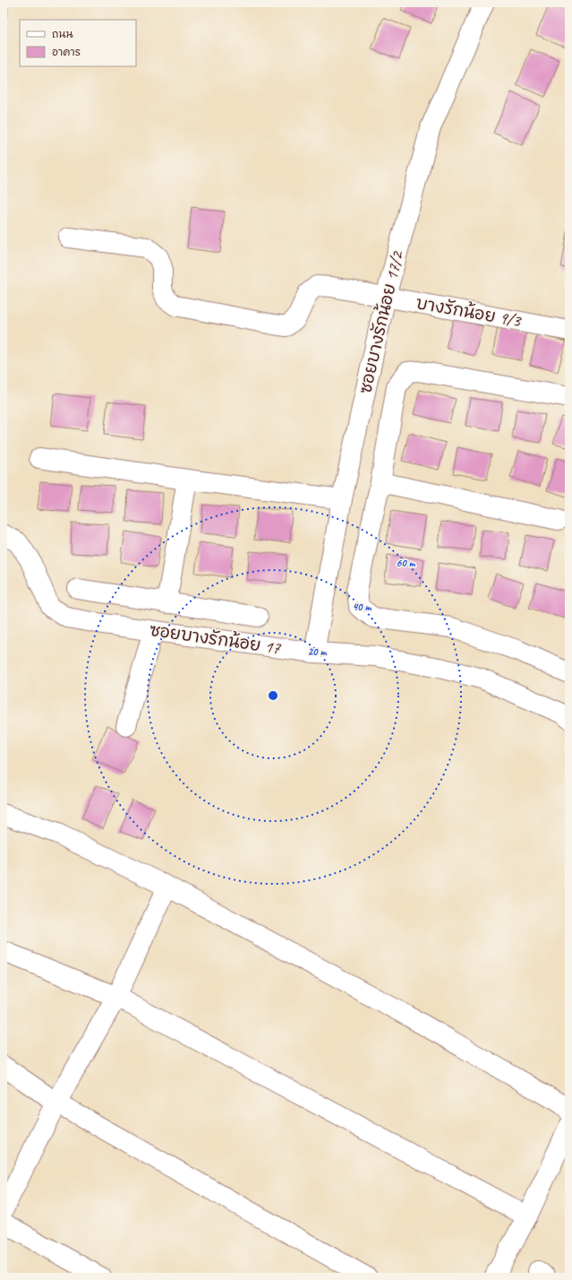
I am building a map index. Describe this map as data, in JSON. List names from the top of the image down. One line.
{"streets":{"street":["บางรักน้อย 9/3","ซอยบางรักน้อย 17/2","ซอยบางรักน้อย 17"]},"crossings":[["บางรักน้อย 9/3","ซอยบางรักน้อย 17/2"],["ซอยบางรักน้อย 17/2","ซอยบางรักน้อย 17"]],"legend":["ถนน","อาคาร"],"rings":["60 m","40 m","20 m"]}
